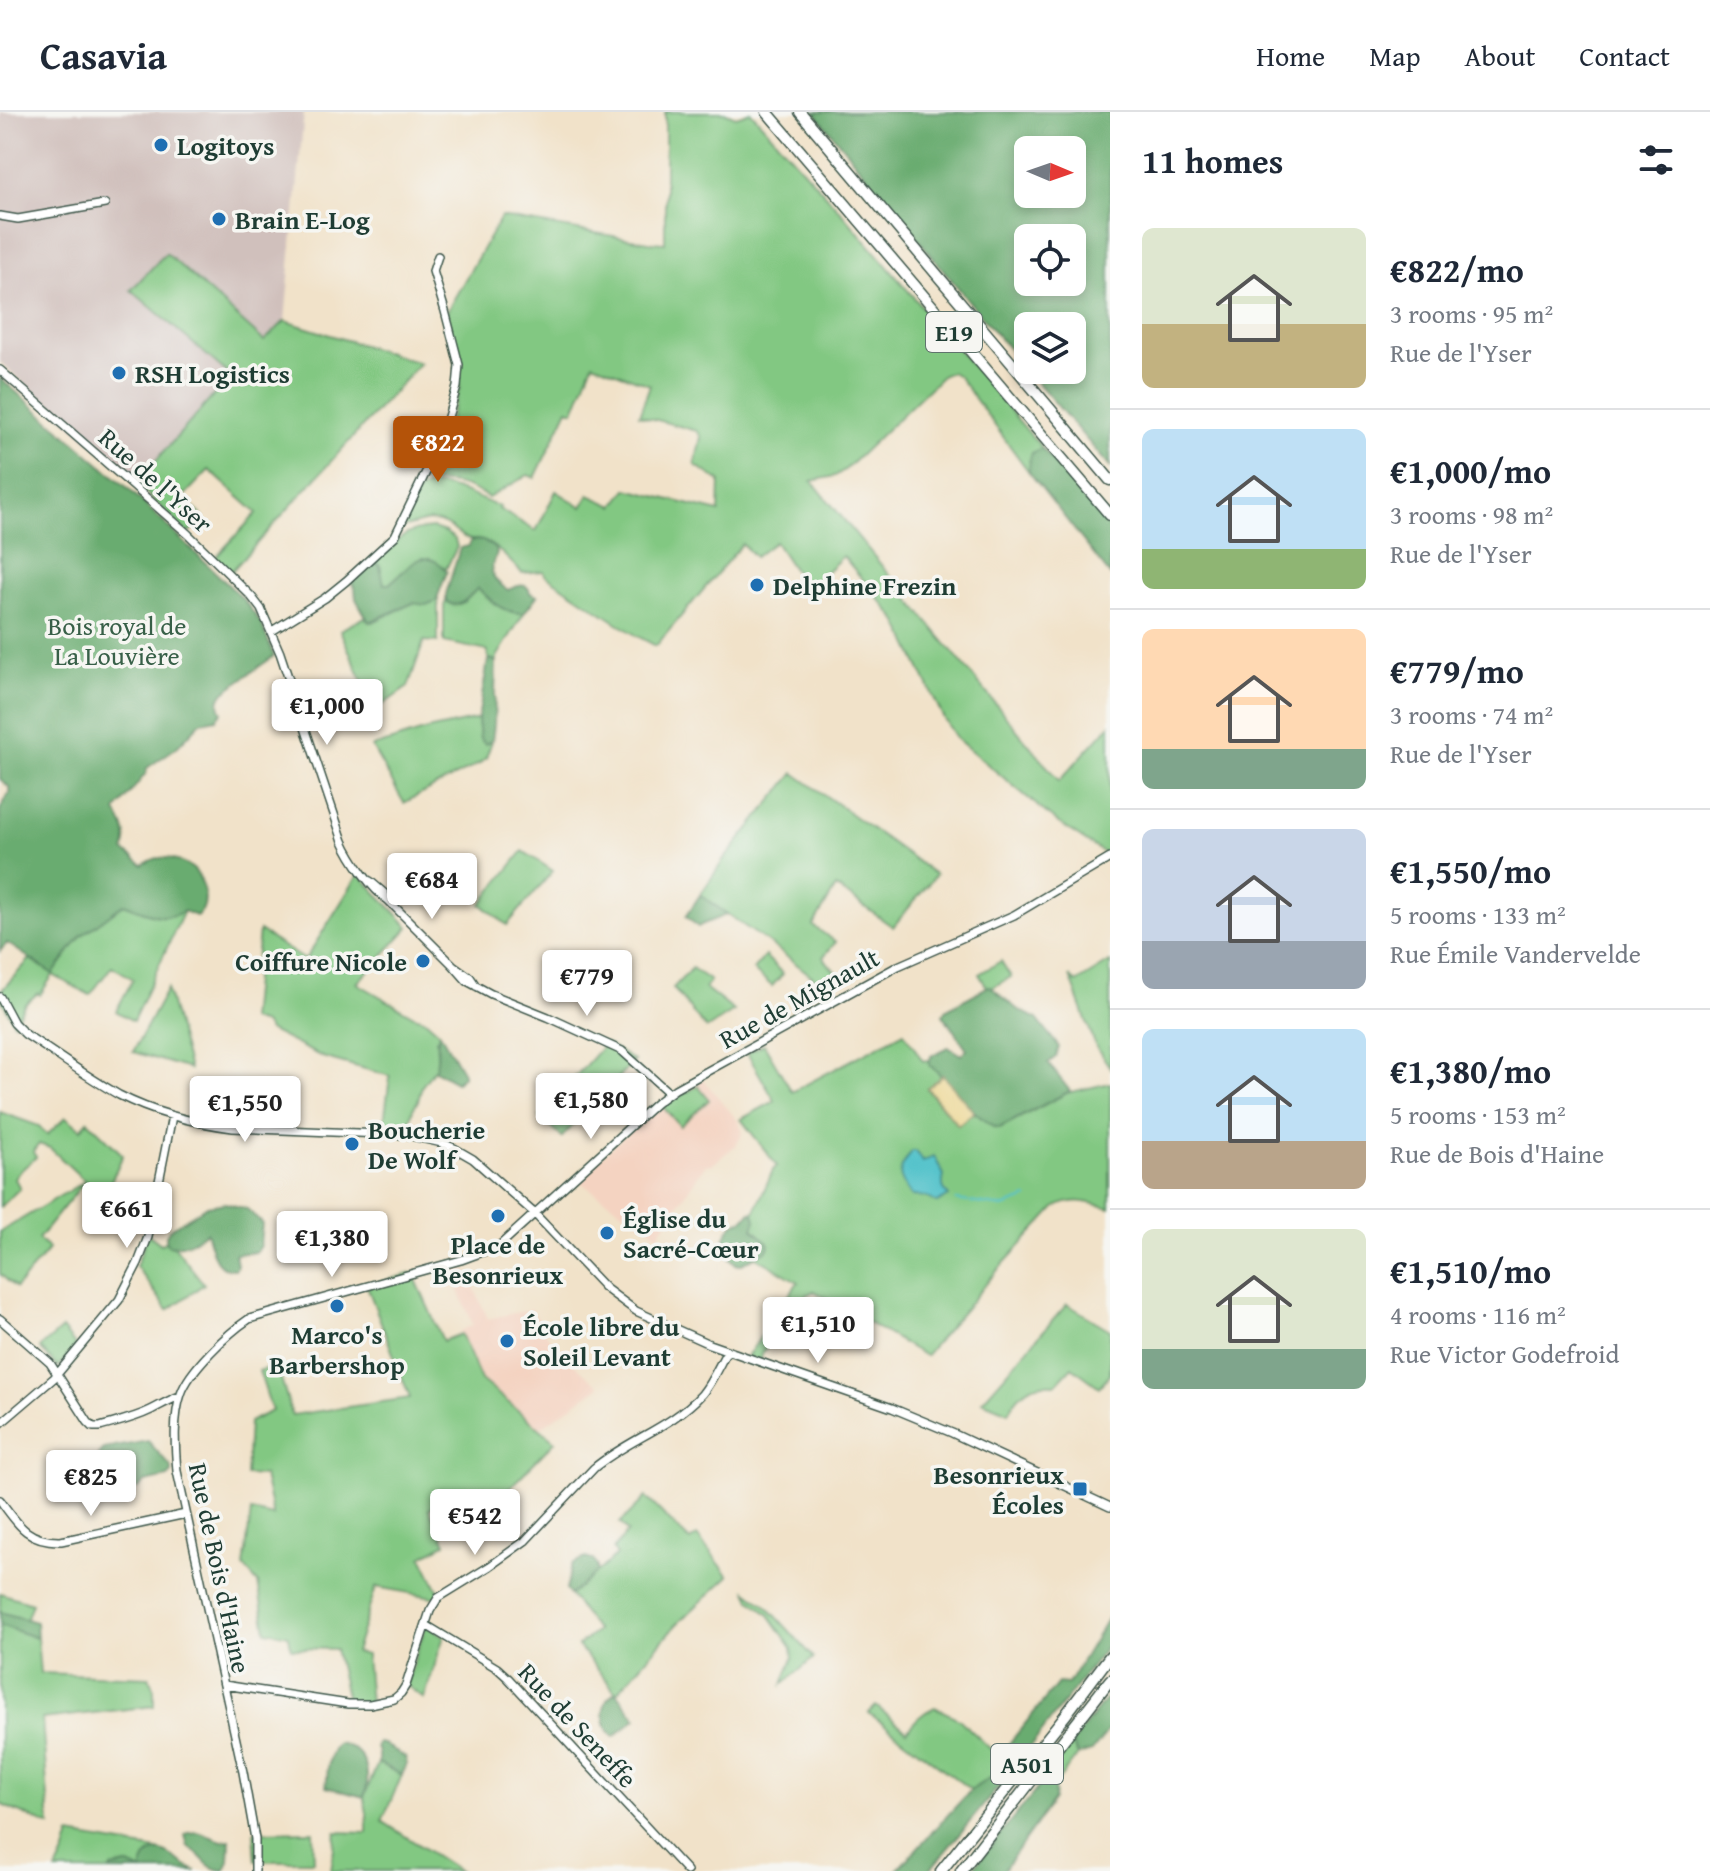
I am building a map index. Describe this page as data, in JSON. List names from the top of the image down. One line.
{"streets":{"highway":["E19","A501"],"street":["Rue de l'Yser","Rue de Mignault","Rue de Bois d'Haine","Rue de Seneffe"]},"crossings":[["Rue de l'Yser","Rue de Mignault"]],"parks":["Bois royal de La Louvière"],"places":{"other":["Logitoys","Brain E-Log","RSH Logistics","Delphine Frezin","Coiffure Nicole","Boucherie De Wolf","Place de Besonrieux","Église du Sacré-Cœur","Marco's Barbershop","École libre du Soleil Levant"],"transit":["Besonrieux Écoles"]},"north":"right","page":{"header":"Casavia","nav":["Home","Map","About","Contact"],"heading":"11 homes","list":[{"name":"€822/mo","note":"3 rooms · 95 m² · Rue de l'Yser"},{"name":"€1,000/mo","note":"3 rooms · 98 m² · Rue de l'Yser"},{"name":"€779/mo","note":"3 rooms · 74 m² · Rue de l'Yser"},{"name":"€1,550/mo","note":"5 rooms · 133 m² · Rue Émile Vandervelde"},{"name":"€1,380/mo","note":"5 rooms · 153 m² · Rue de Bois d'Haine"},{"name":"€1,510/mo","note":"4 rooms · 116 m² · Rue Victor Godefroid"}],"price":["€822","€1,000","€684","€779","€1,580","€1,550","€661","€1,380","€1,510","€825","€542"]}}
